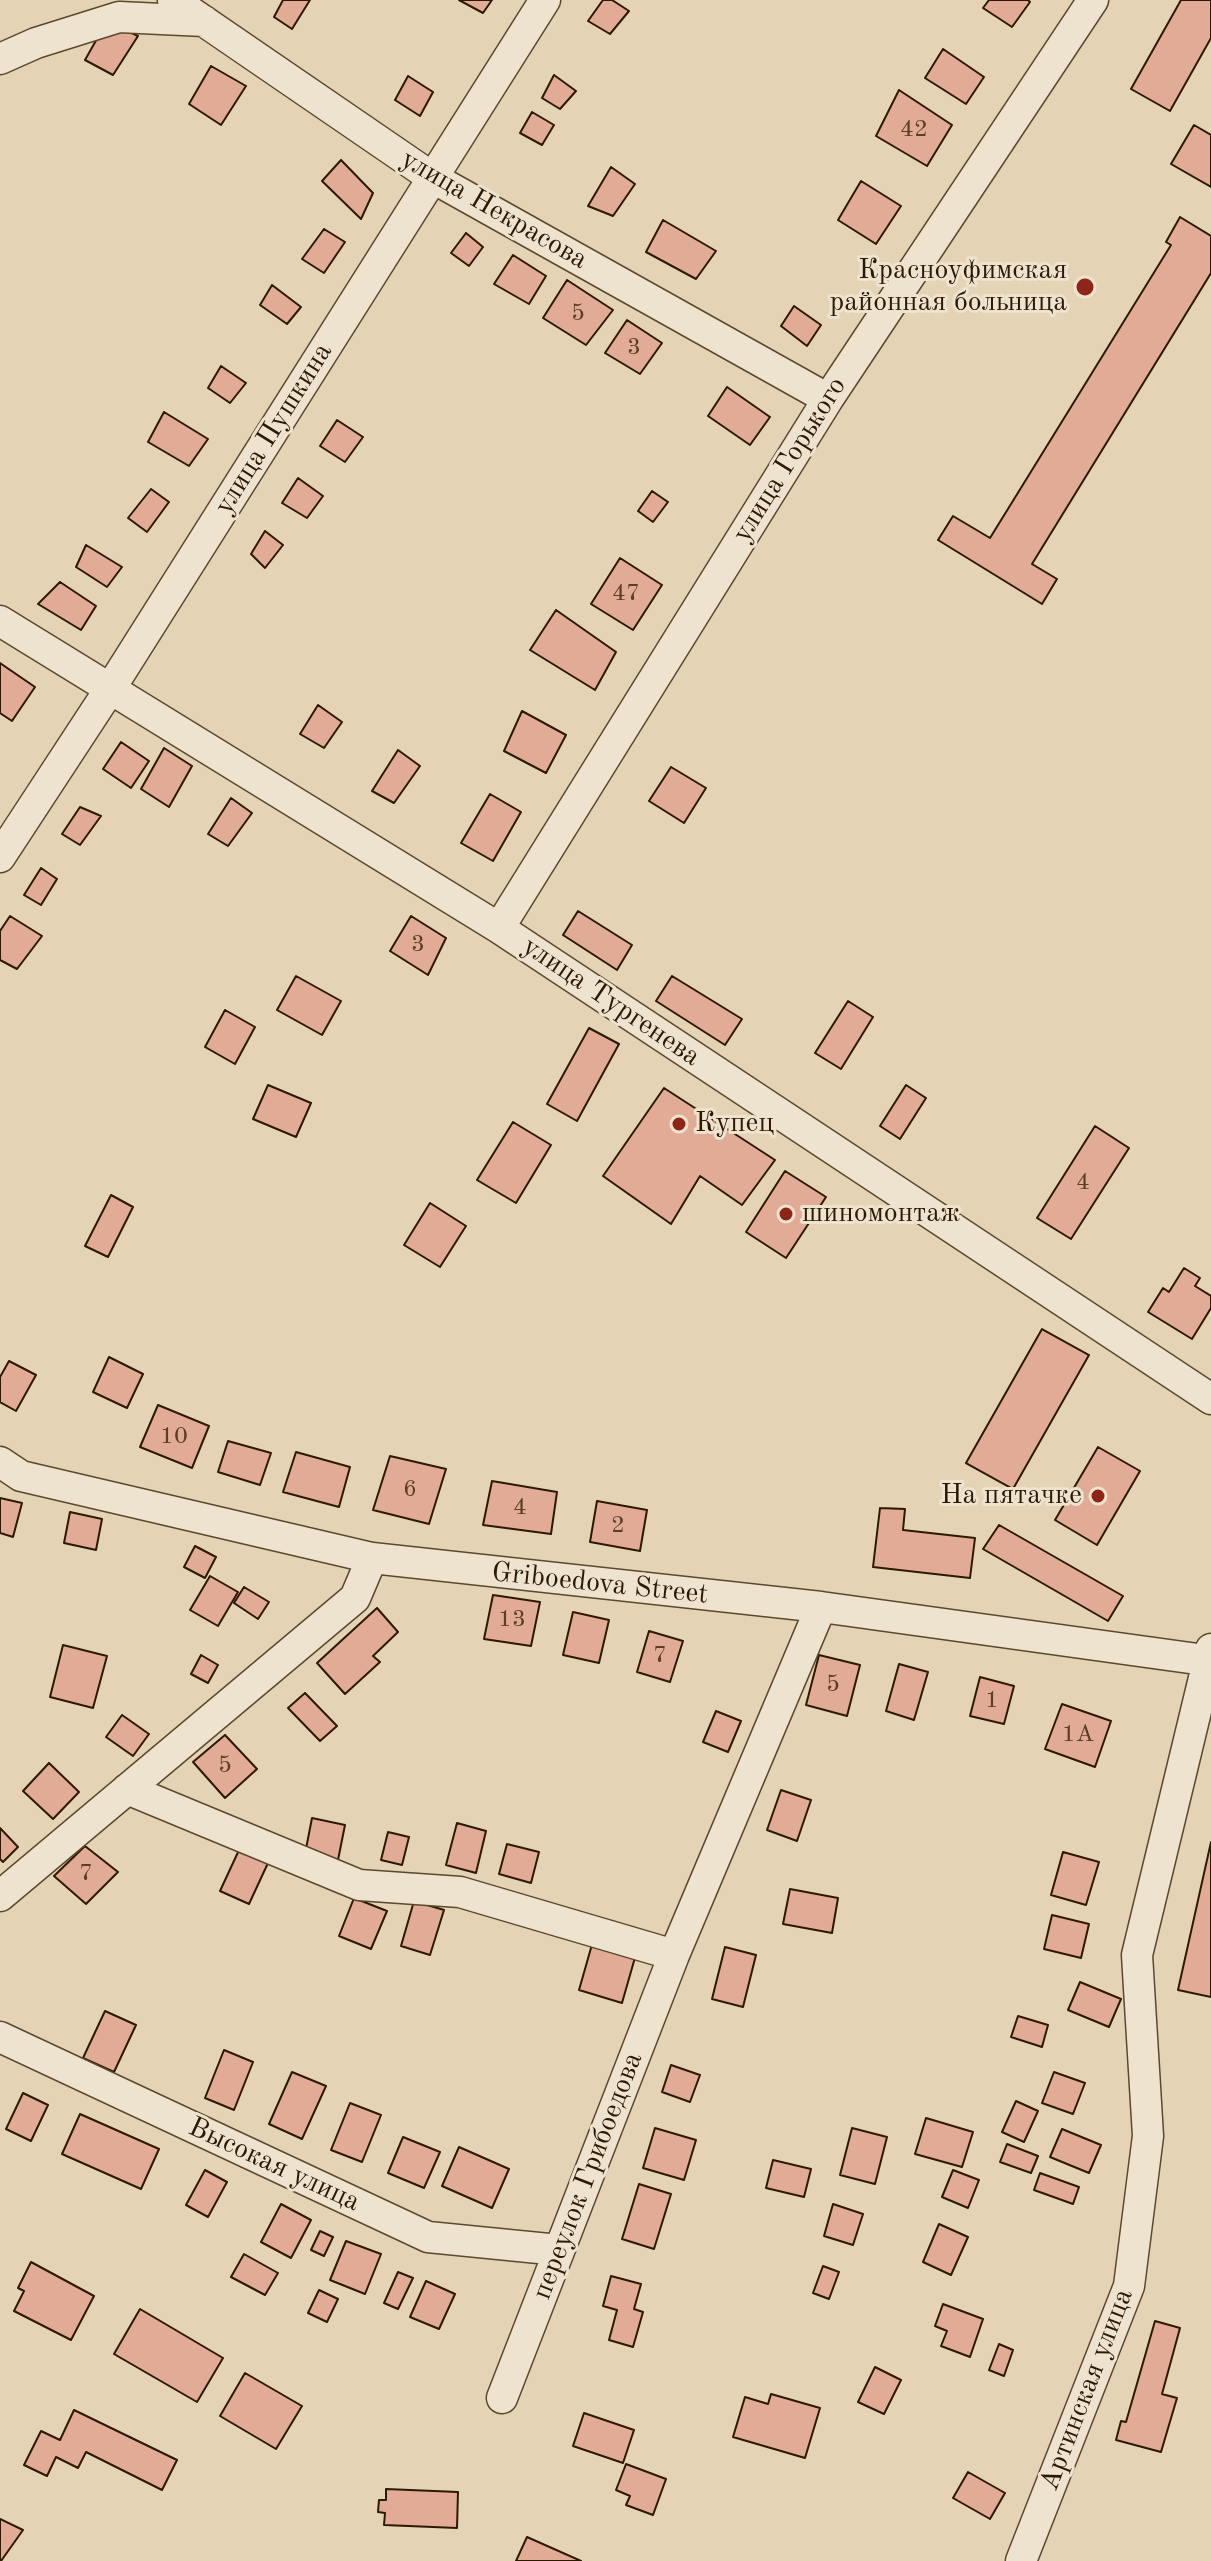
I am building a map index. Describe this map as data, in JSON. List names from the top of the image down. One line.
{"streets":{"street":["улица Некрасова","улица Пушкина","улица Горького","улица Тургенева","Griboedova Street","Высокая улица","переулок Грибоедова","Артинская улица"]},"crossings":[["улица Некрасова","улица Пушкина"],["улица Некрасова","улица Горького"],["улица Пушкина","улица Тургенева"],["улица Горького","улица Тургенева"],["Griboedova Street","переулок Грибоедова"],["Griboedova Street","Артинская улица"],["Высокая улица","переулок Грибоедова"]],"places":["Красноуфимская районная больница","Купец","шиномонтаж","На пятачке"],"house_numbers":["42","5","3","47","3","4","10","6","4","2","13","7","5","1","1А","5","7"]}
